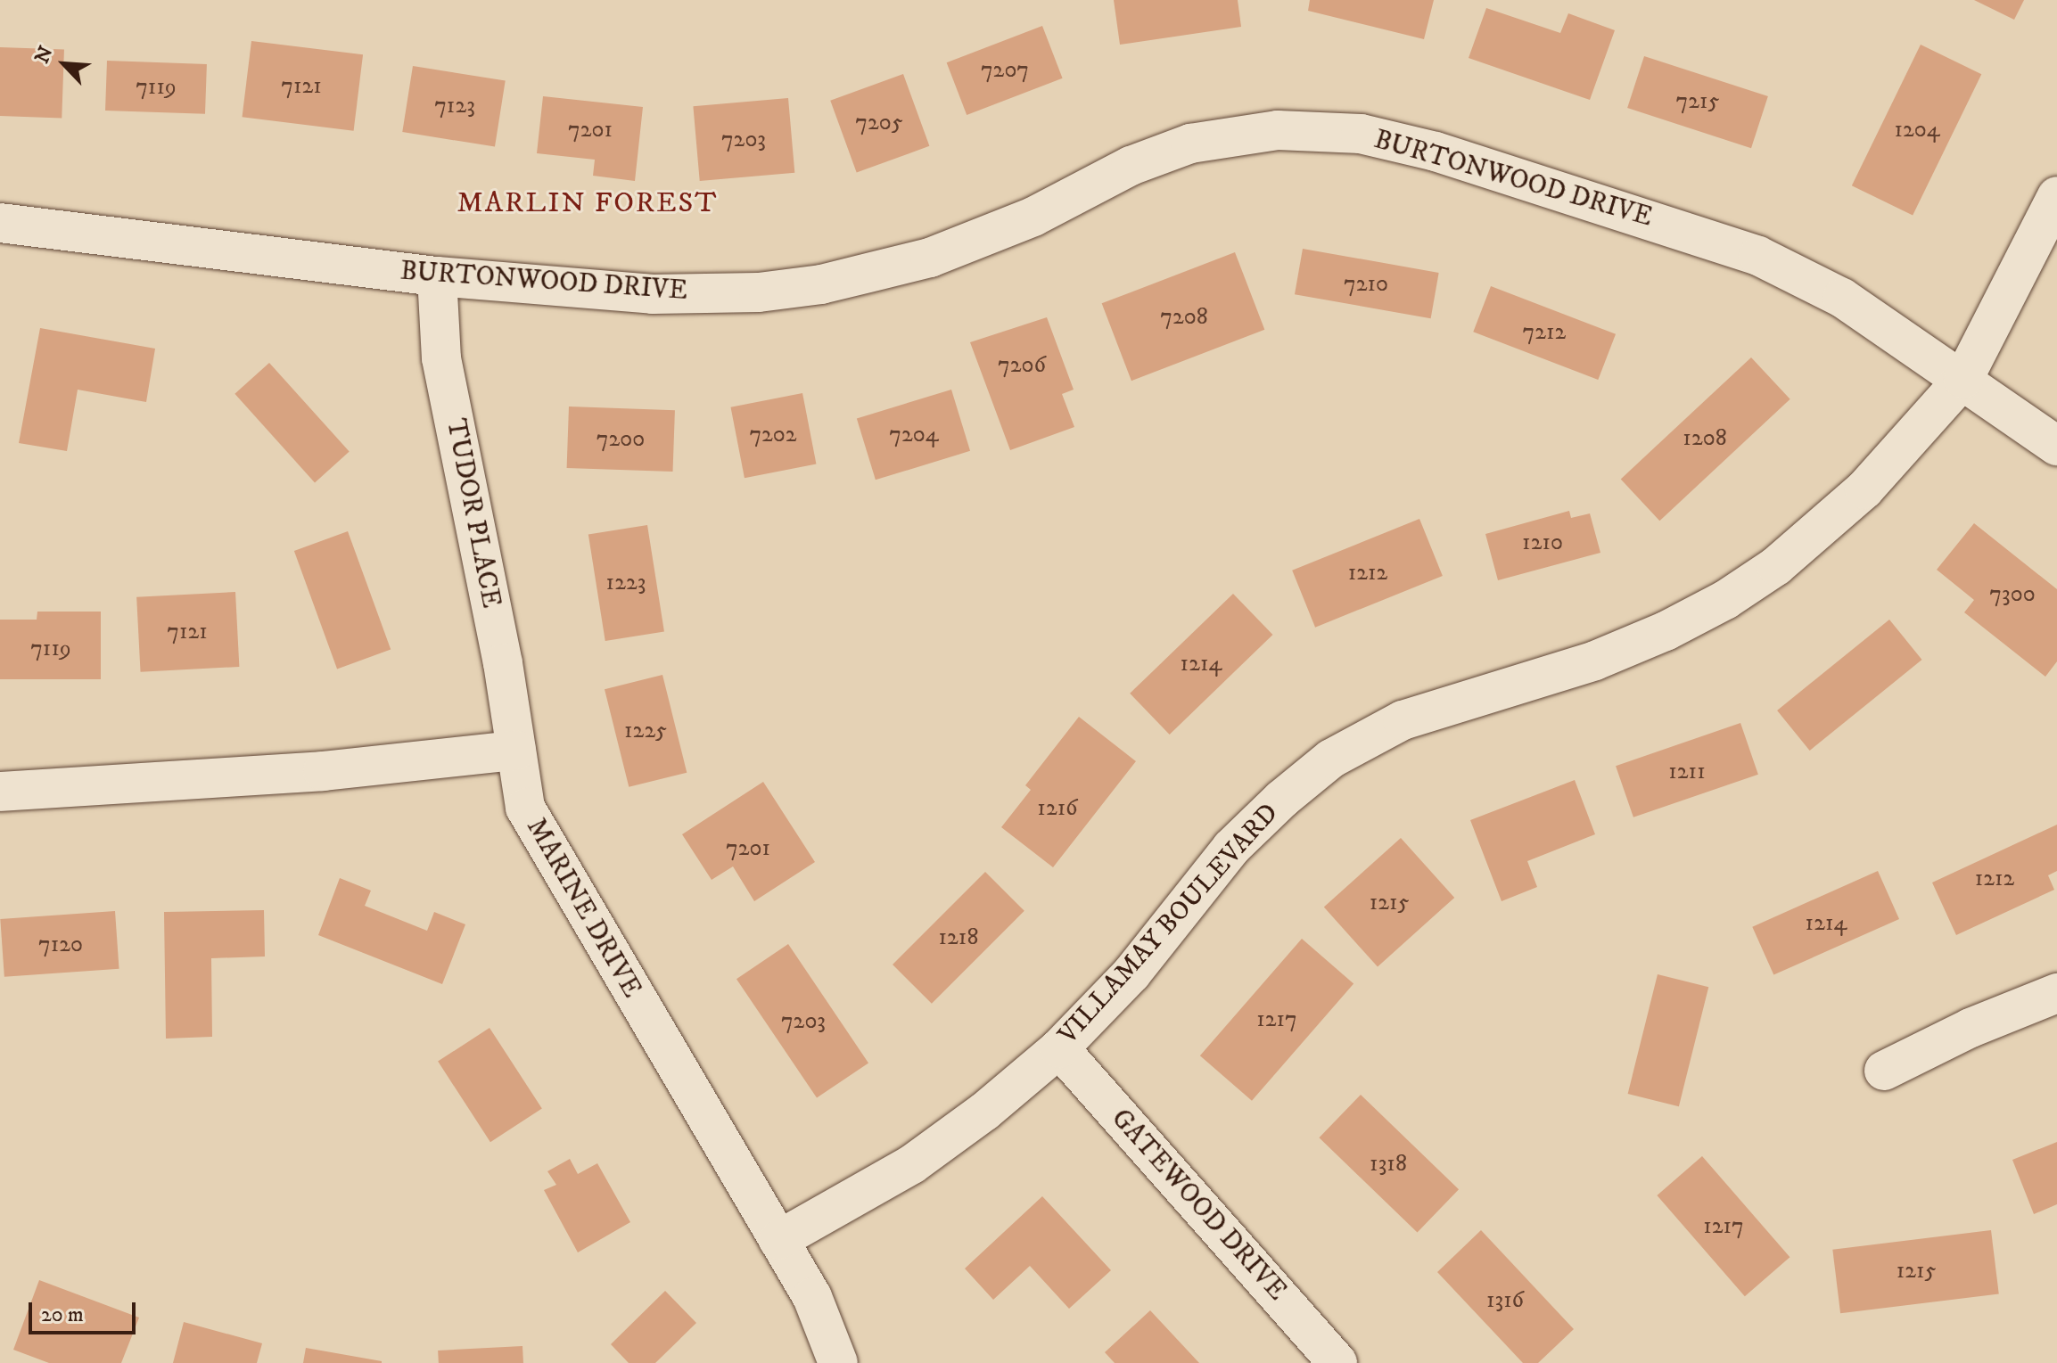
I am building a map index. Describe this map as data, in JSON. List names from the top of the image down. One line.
{"streets":{"street":["BURTONWOOD DRIVE","TUDOR PLACE","MARINE DRIVE","VILLAMAY BOULEVARD","GATEWOOD DRIVE"]},"crossings":[["BURTONWOOD DRIVE","TUDOR PLACE"],["BURTONWOOD DRIVE","VILLAMAY BOULEVARD"],["TUDOR PLACE","MARINE DRIVE"],["MARINE DRIVE","VILLAMAY BOULEVARD"],["VILLAMAY BOULEVARD","GATEWOOD DRIVE"]],"districts":["MARLIN FOREST"],"house_numbers":["7207","7121","7119","7215","7123","7205","7201","1204","7203","7210","7208","7212","7206","7202","7204","1208","7200","1210","1212","1223","7300","7121","7119","1214","1225","1211","1216","7201","1212","1215","1214","1218","7120","1217","7203","1318","1217","1215","1316"],"scale_bar":"20 m","north":"top left"}
